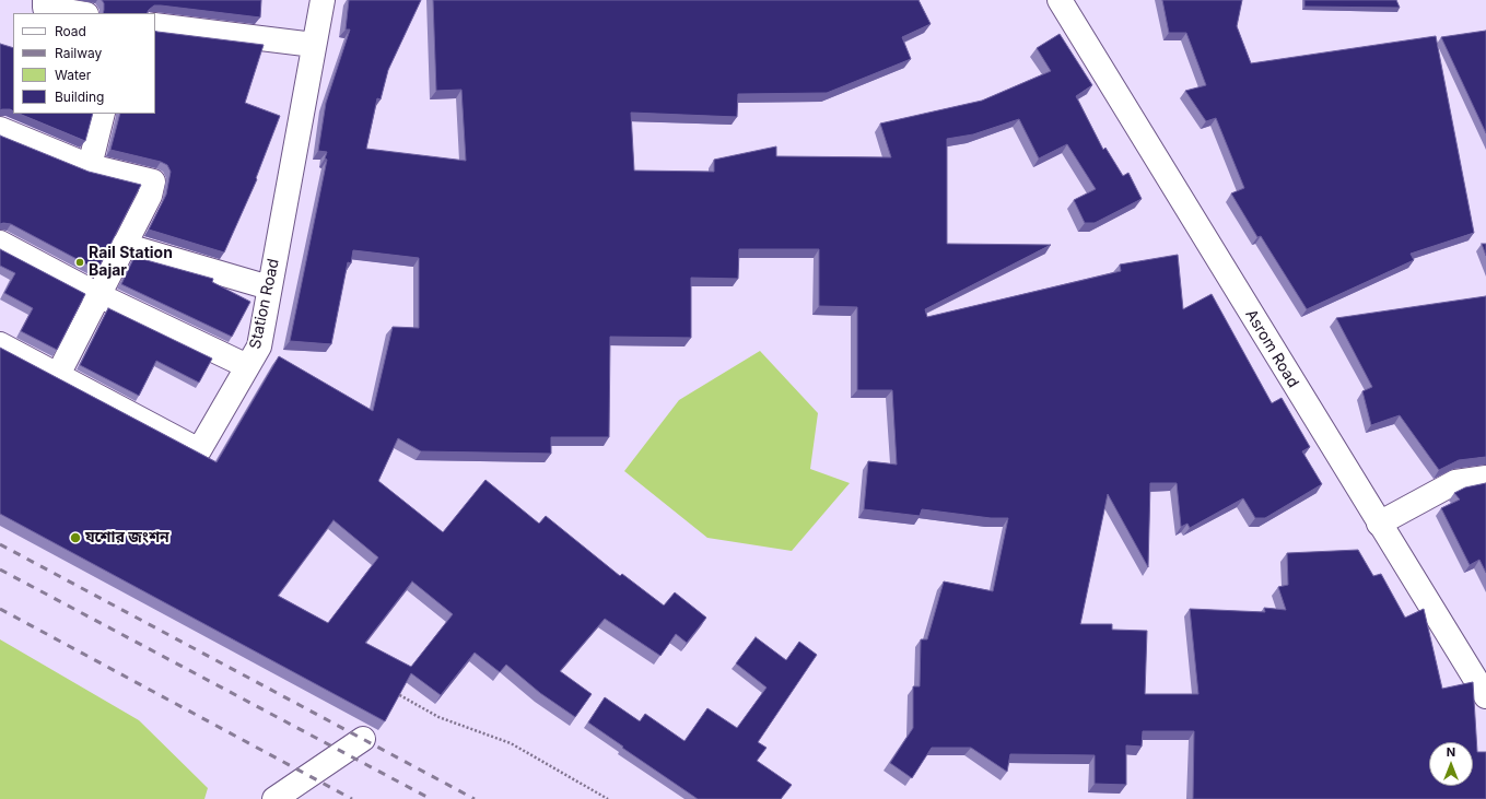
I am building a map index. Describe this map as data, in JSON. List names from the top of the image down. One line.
{"streets":{"street":["Station Road","Asrom Road"]},"places":["Rail Station Bajar","যশোর জংশন"],"legend":["Road","Railway","Water","Building"],"north":"top"}
